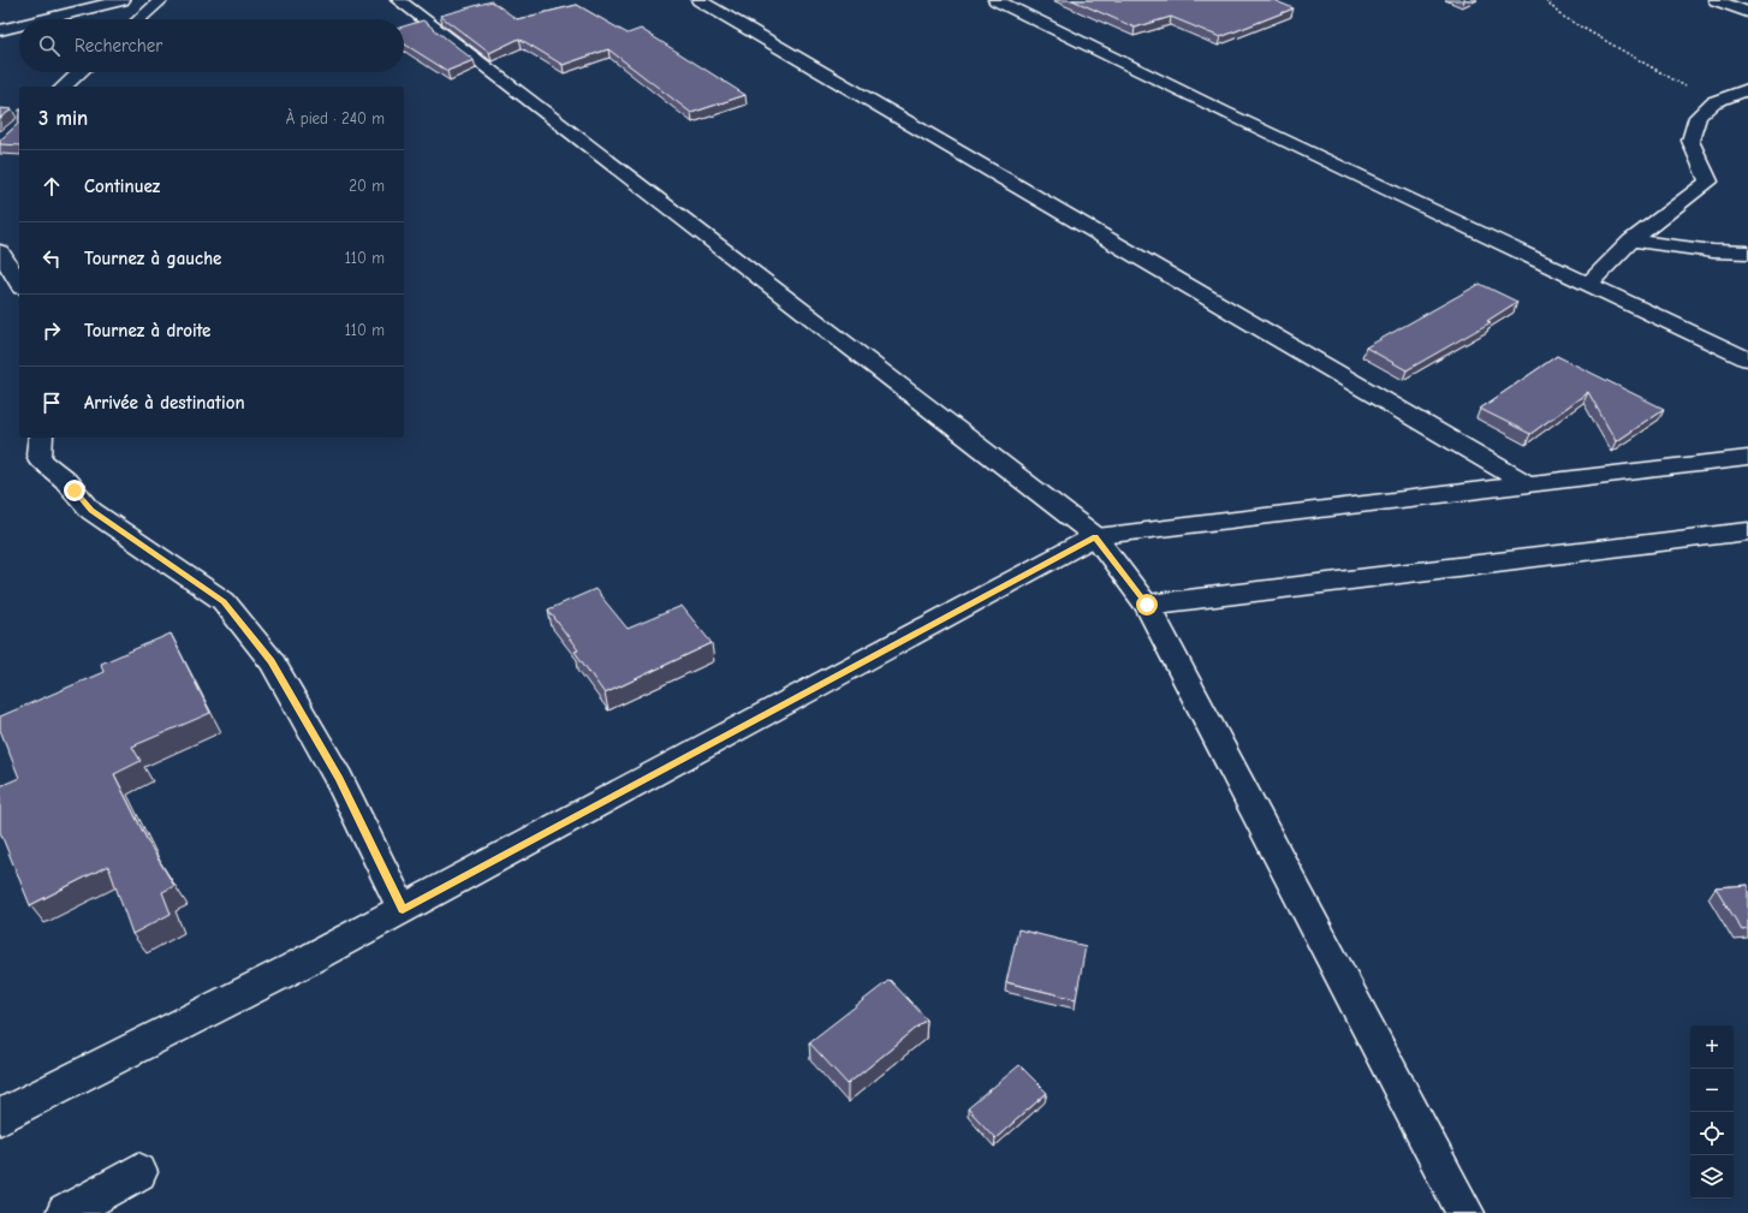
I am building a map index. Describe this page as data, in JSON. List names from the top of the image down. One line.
{"page":{"search":"Rechercher","heading":["3 min","À pied · 240 m"],"list":[["Continuez","20 m"],["Tournez à gauche","110 m"],["Tournez à droite","110 m"],"Arrivée à destination"],"map_buttons":["+","−"]}}
